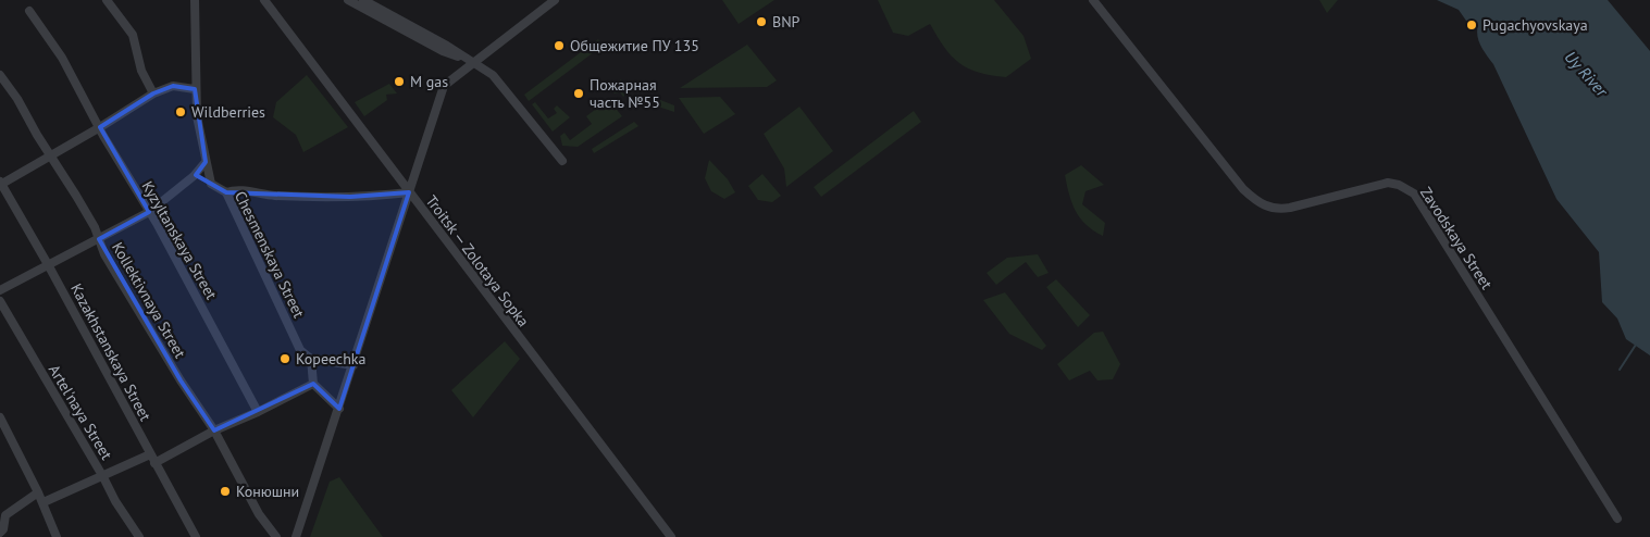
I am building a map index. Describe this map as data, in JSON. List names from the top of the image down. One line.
{"streets":{"street":["Zavodskaya Street","Kyzyltanskaya Street","Chesmenskaya Street","Troitsk — Zolotaya Sopka","Kollektivnaya Street","Kazakhstanskaya Street","Artel'naya Street"]},"water":["Uy River"],"places":["BNP","Pugachyovskaya","Общежитие ПУ 135","M gas","Пожарная часть №55","Wildberries","Kopeechka","Конюшни"]}
